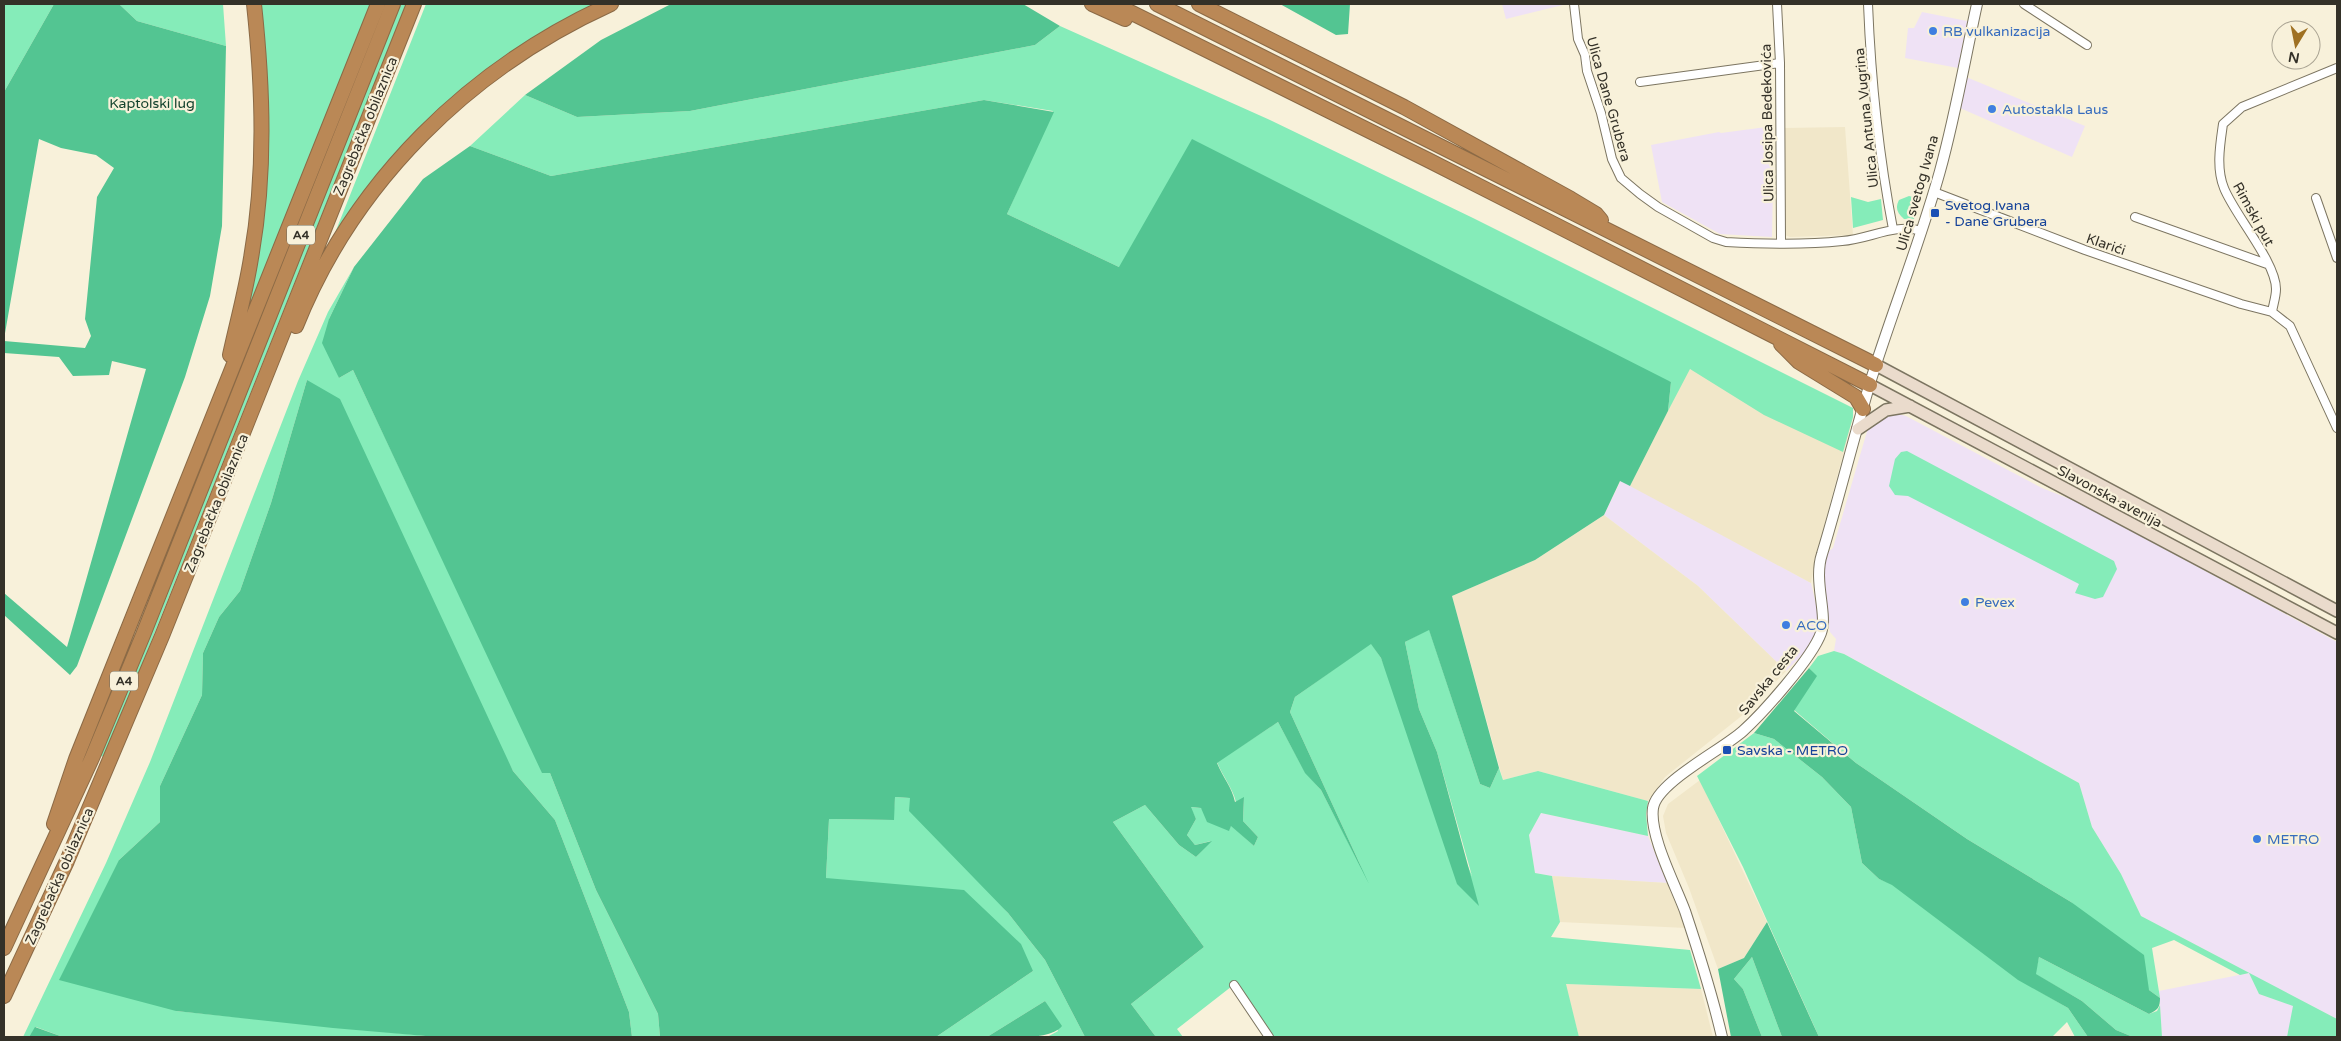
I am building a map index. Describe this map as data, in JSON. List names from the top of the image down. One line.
{"streets":{"highway":["Zagrebačka obilaznica","A4"],"main road":["Slavonska avenija"],"street":["Ulica Dane Grubera","Ulica Antuna Vugrina","Ulica Josipa Bedekovića","Ulica svetog Ivana","Rimski put","Klarići","Savska cesta"]},"crossings":[["Ulica Dane Grubera","Ulica Antuna Vugrina"],["Ulica Dane Grubera","Ulica Josipa Bedekovića"],["Ulica Dane Grubera","Ulica svetog Ivana"],["Ulica svetog Ivana","Klarići"],["Ulica svetog Ivana","Slavonska avenija"],["Ulica svetog Ivana","Savska cesta"],["Rimski put","Klarići"],["Slavonska avenija","Savska cesta"]],"parks":["Kaptolski lug"],"places":{"other":["RB vulkanizacija","Autostakla Laus","Pevex","ACO","METRO"],"transit":["Svetog Ivana - Dane Grubera","Savska - METRO"]},"north":"bottom"}
